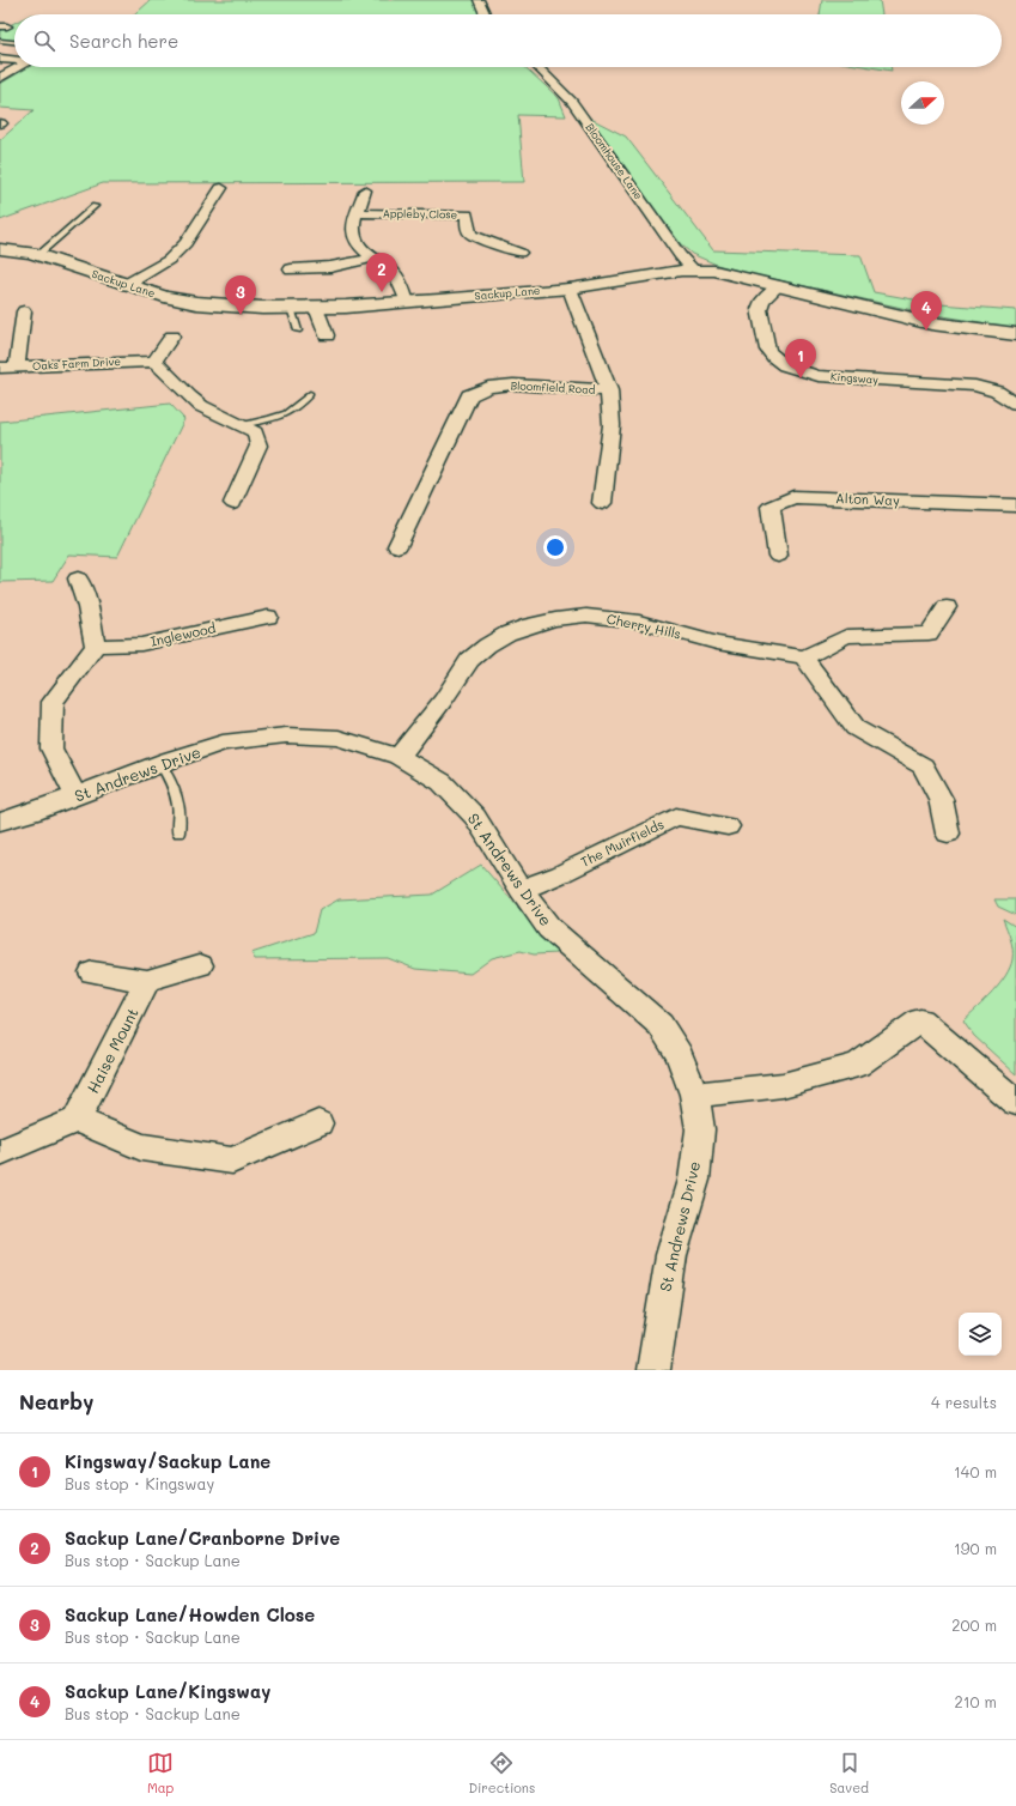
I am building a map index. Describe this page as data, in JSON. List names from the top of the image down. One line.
{"streets":{"street":["Bloomhouse Lane","Appleby Close","Sackup Lane","Oaks Farm Drive","Kingsway","Bloomfield Road","Alton Way","Cherry Hills","Inglewood","St Andrews Drive","The Muirfields","Haise Mount"]},"crossings":[["Bloomhouse Lane","Sackup Lane"],["Sackup Lane","Kingsway"],["Sackup Lane","Bloomfield Road"],["Cherry Hills","St Andrews Drive"],["St Andrews Drive","The Muirfields"]],"north":"right","page":{"search":"Search here","pins":["2","3","4","1"],"heading":["Nearby","4 results"],"list":[{"mark":"1","name":"Kingsway/Sackup Lane","note":"Bus stop · Kingsway","value":"140 m"},{"mark":"2","name":"Sackup Lane/Cranborne Drive","note":"Bus stop · Sackup Lane","value":"190 m"},{"mark":"3","name":"Sackup Lane/Howden Close","note":"Bus stop · Sackup Lane","value":"200 m"},{"mark":"4","name":"Sackup Lane/Kingsway","note":"Bus stop · Sackup Lane","value":"210 m"}],"nav":["Map","Directions","Saved"]}}
